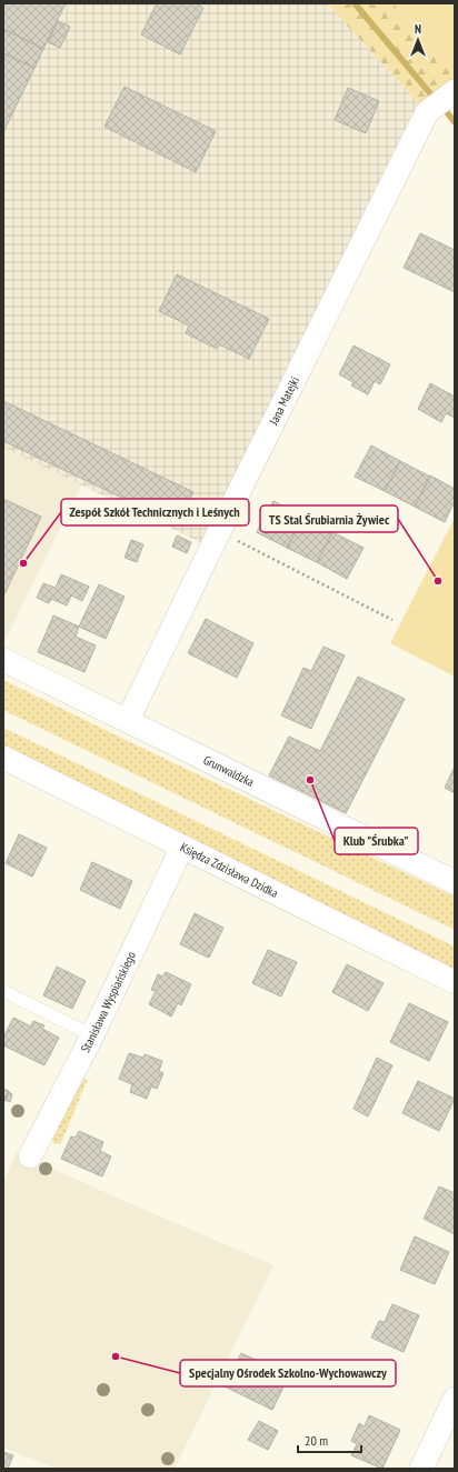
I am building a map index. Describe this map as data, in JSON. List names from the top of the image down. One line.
{"streets":{"street":["Jana Matejki","Grunwaldzka","Księdza Zdzisława Dzidka","Stanisława Wyspiańskiego"]},"crossings":[["Jana Matejki","Grunwaldzka"],["Księdza Zdzisława Dzidka","Stanisława Wyspiańskiego"]],"places":["Zespół Szkół Technicznych i Leśnych","TS Stal Śrubiarnia Żywiec","Klub \"Śrubka\"","Specjalny Ośrodek Szkolno-Wychowawczy"],"scale_bar":"20 m","north":"top"}
